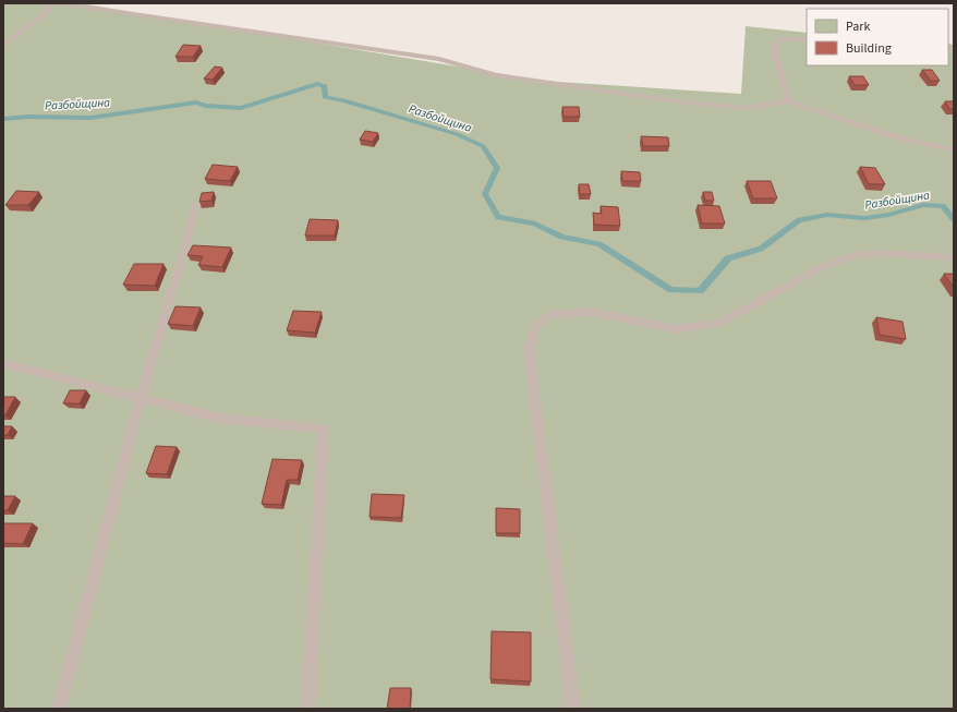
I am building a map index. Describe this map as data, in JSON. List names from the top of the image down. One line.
{"water":["Разбойщина"],"legend":["Park","Building"]}
